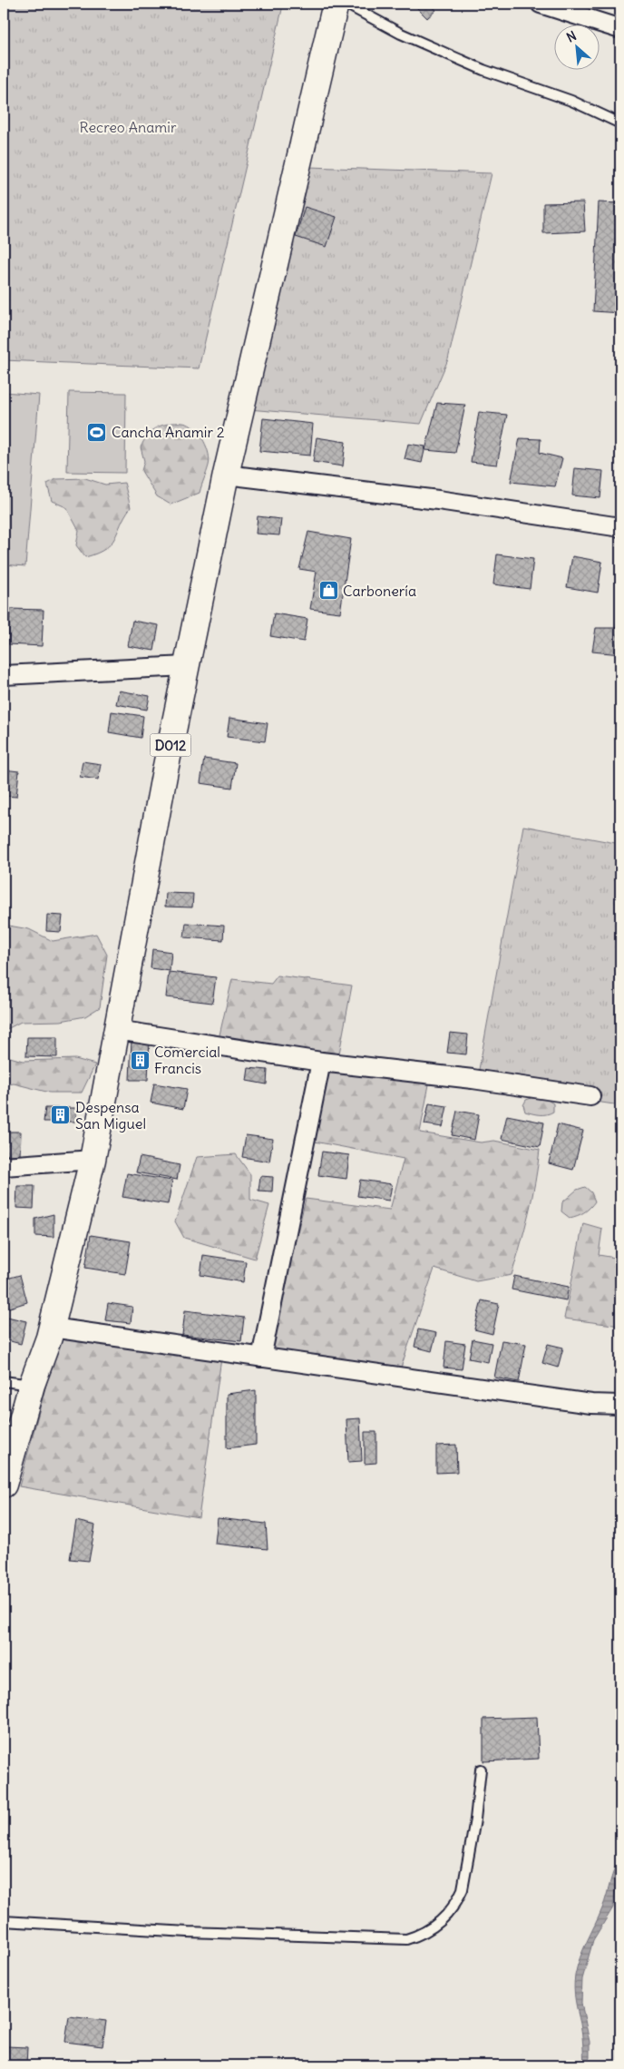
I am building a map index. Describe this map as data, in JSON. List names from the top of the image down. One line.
{"streets":{"main road":["D012"]},"parks":["Recreo Anamir"],"places":{"sports":["Cancha Anamir 2"],"shop":["Carbonería"],"building":["Comercial Francis","Despensa San Miguel"]},"north":"top left"}
